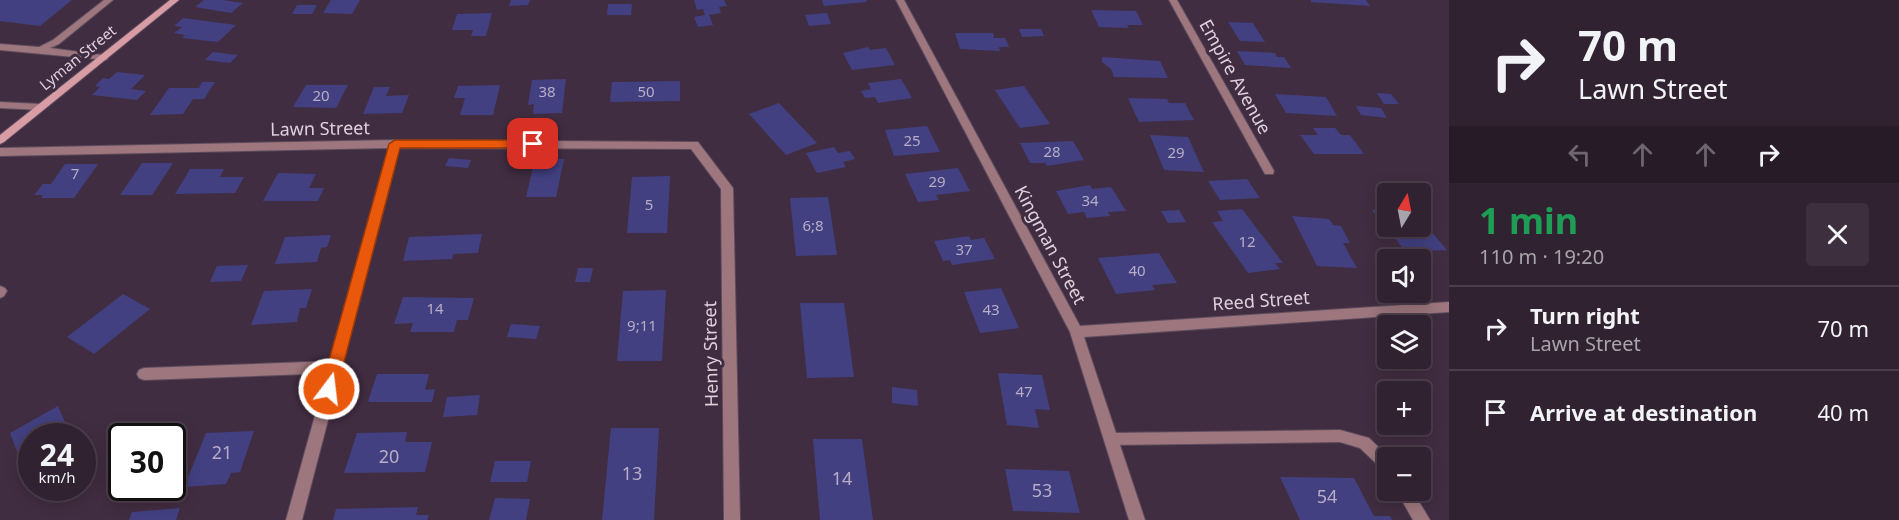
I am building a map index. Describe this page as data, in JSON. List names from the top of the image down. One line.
{"streets":{"main road":["Lyman Street"],"street":["Empire Avenue","Lawn Street","Kingman Street","Reed Street","Henry Street"]},"crossings":[["Lawn Street","Henry Street"],["Kingman Street","Reed Street"]],"house_numbers":["38","50","20","25","28","29","7","29","34","5","6;8","12","37","40","14","43","9;11","47","21","20","13","14","53","54"],"north":"top","page":{"turn":["70 m","Lawn Street"],"map_buttons":["+","−"],"heading":["1 min","110 m · 19:20"],"list":[{"name":"Turn right","note":"Lawn Street","value":"70 m"},{"name":"Arrive at destination","value":"40 m"}],"speed":"24 km/h","limit":"30"}}
